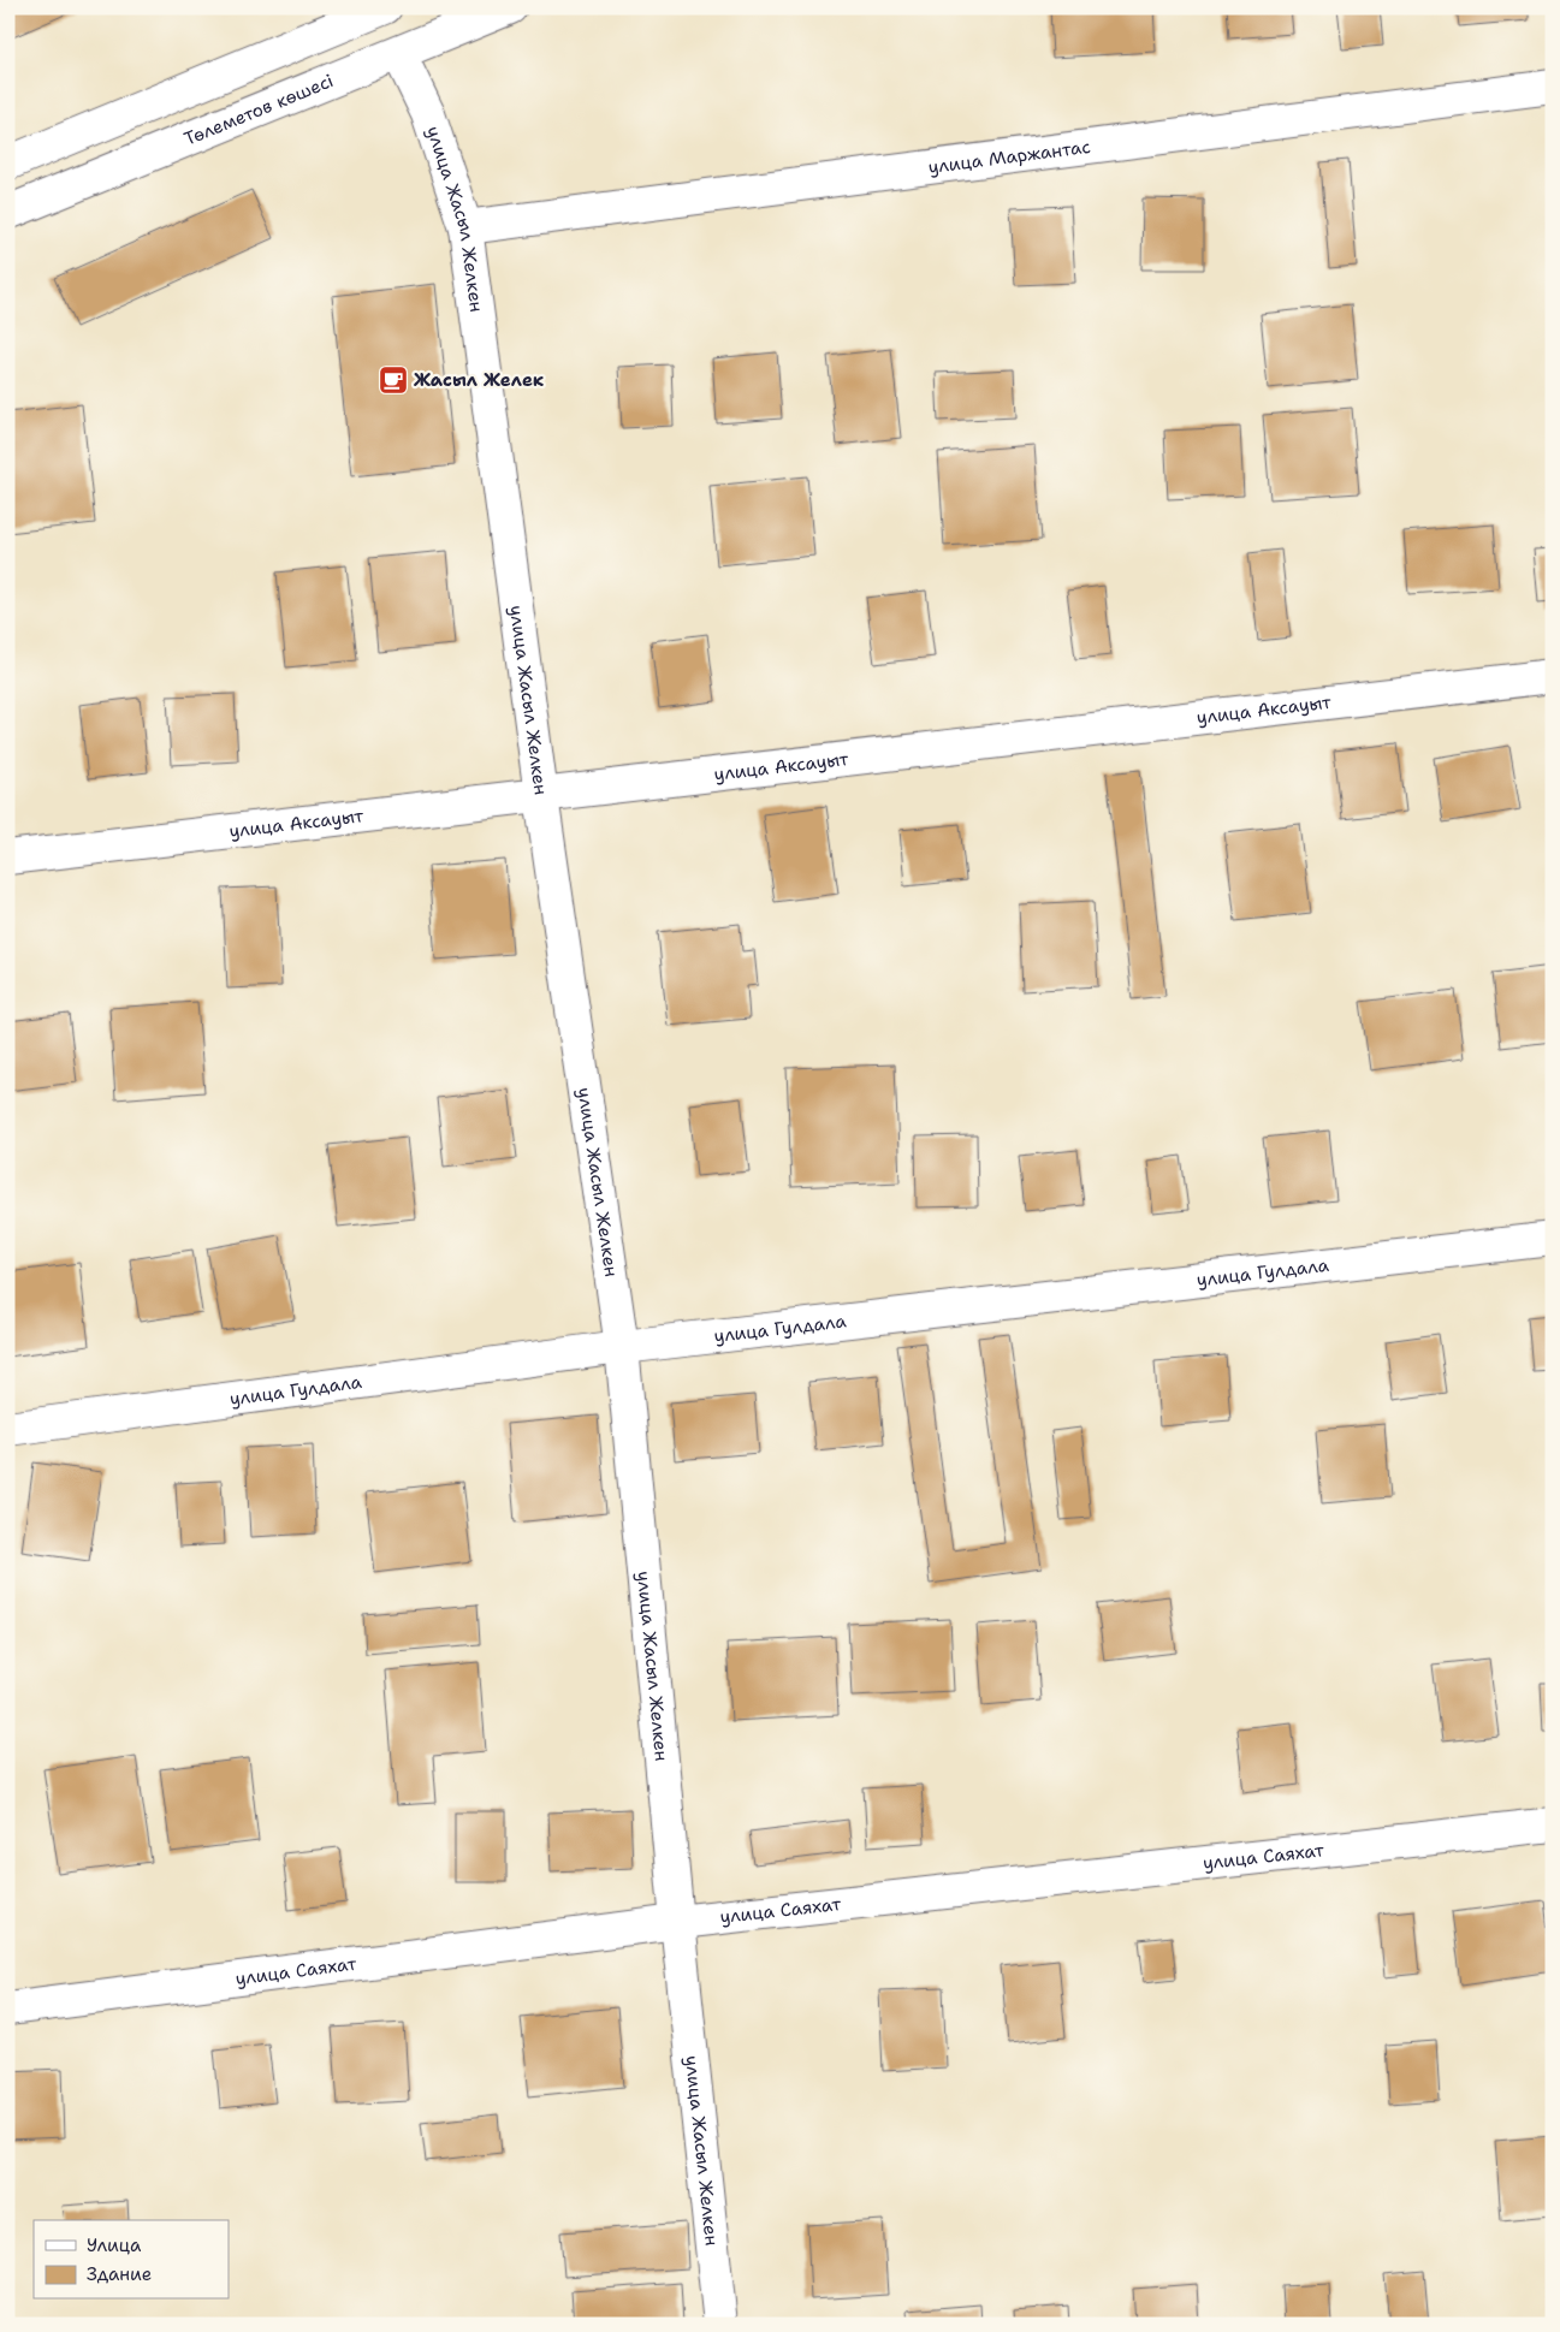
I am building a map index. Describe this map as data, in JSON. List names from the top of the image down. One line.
{"streets":{"street":["Төлеметов көшесі","улица Маржантас","улица Жасыл Желкен","улица Аксауыт","улица Гулдала","улица Саяхат"]},"crossings":[["Төлеметов көшесі","улица Жасыл Желкен"],["улица Маржантас","улица Жасыл Желкен"],["улица Жасыл Желкен","улица Аксауыт"],["улица Жасыл Желкен","улица Гулдала"],["улица Жасыл Желкен","улица Саяхат"]],"places":{"cafe":["Жасыл Желек"]},"legend":["Улица","Здание"]}
